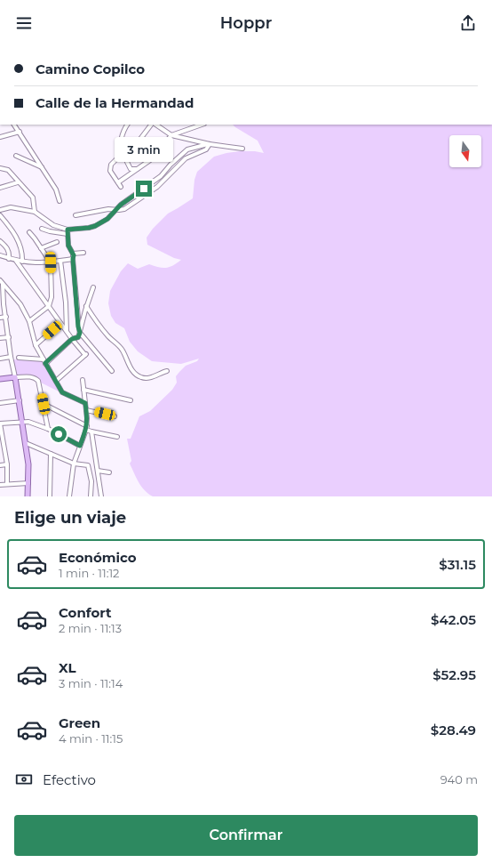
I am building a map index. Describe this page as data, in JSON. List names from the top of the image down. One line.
{"north":"bottom","page":{"header":"Hoppr","banner":["Camino Copilco","Calle de la Hermandad"],"bubble":"3 min","heading":"Elige un viaje","list":[{"name":"Económico","note":"1 min · 11:12","value":"$31.15"},{"name":"Confort","note":"2 min · 11:13","value":"$42.05"},{"name":"XL","note":"3 min · 11:14","value":"$52.95"},{"name":"Green","note":"4 min · 11:15","value":"$28.49"}],"pay":["Efectivo","940 m"],"buttons":"Confirmar"}}
